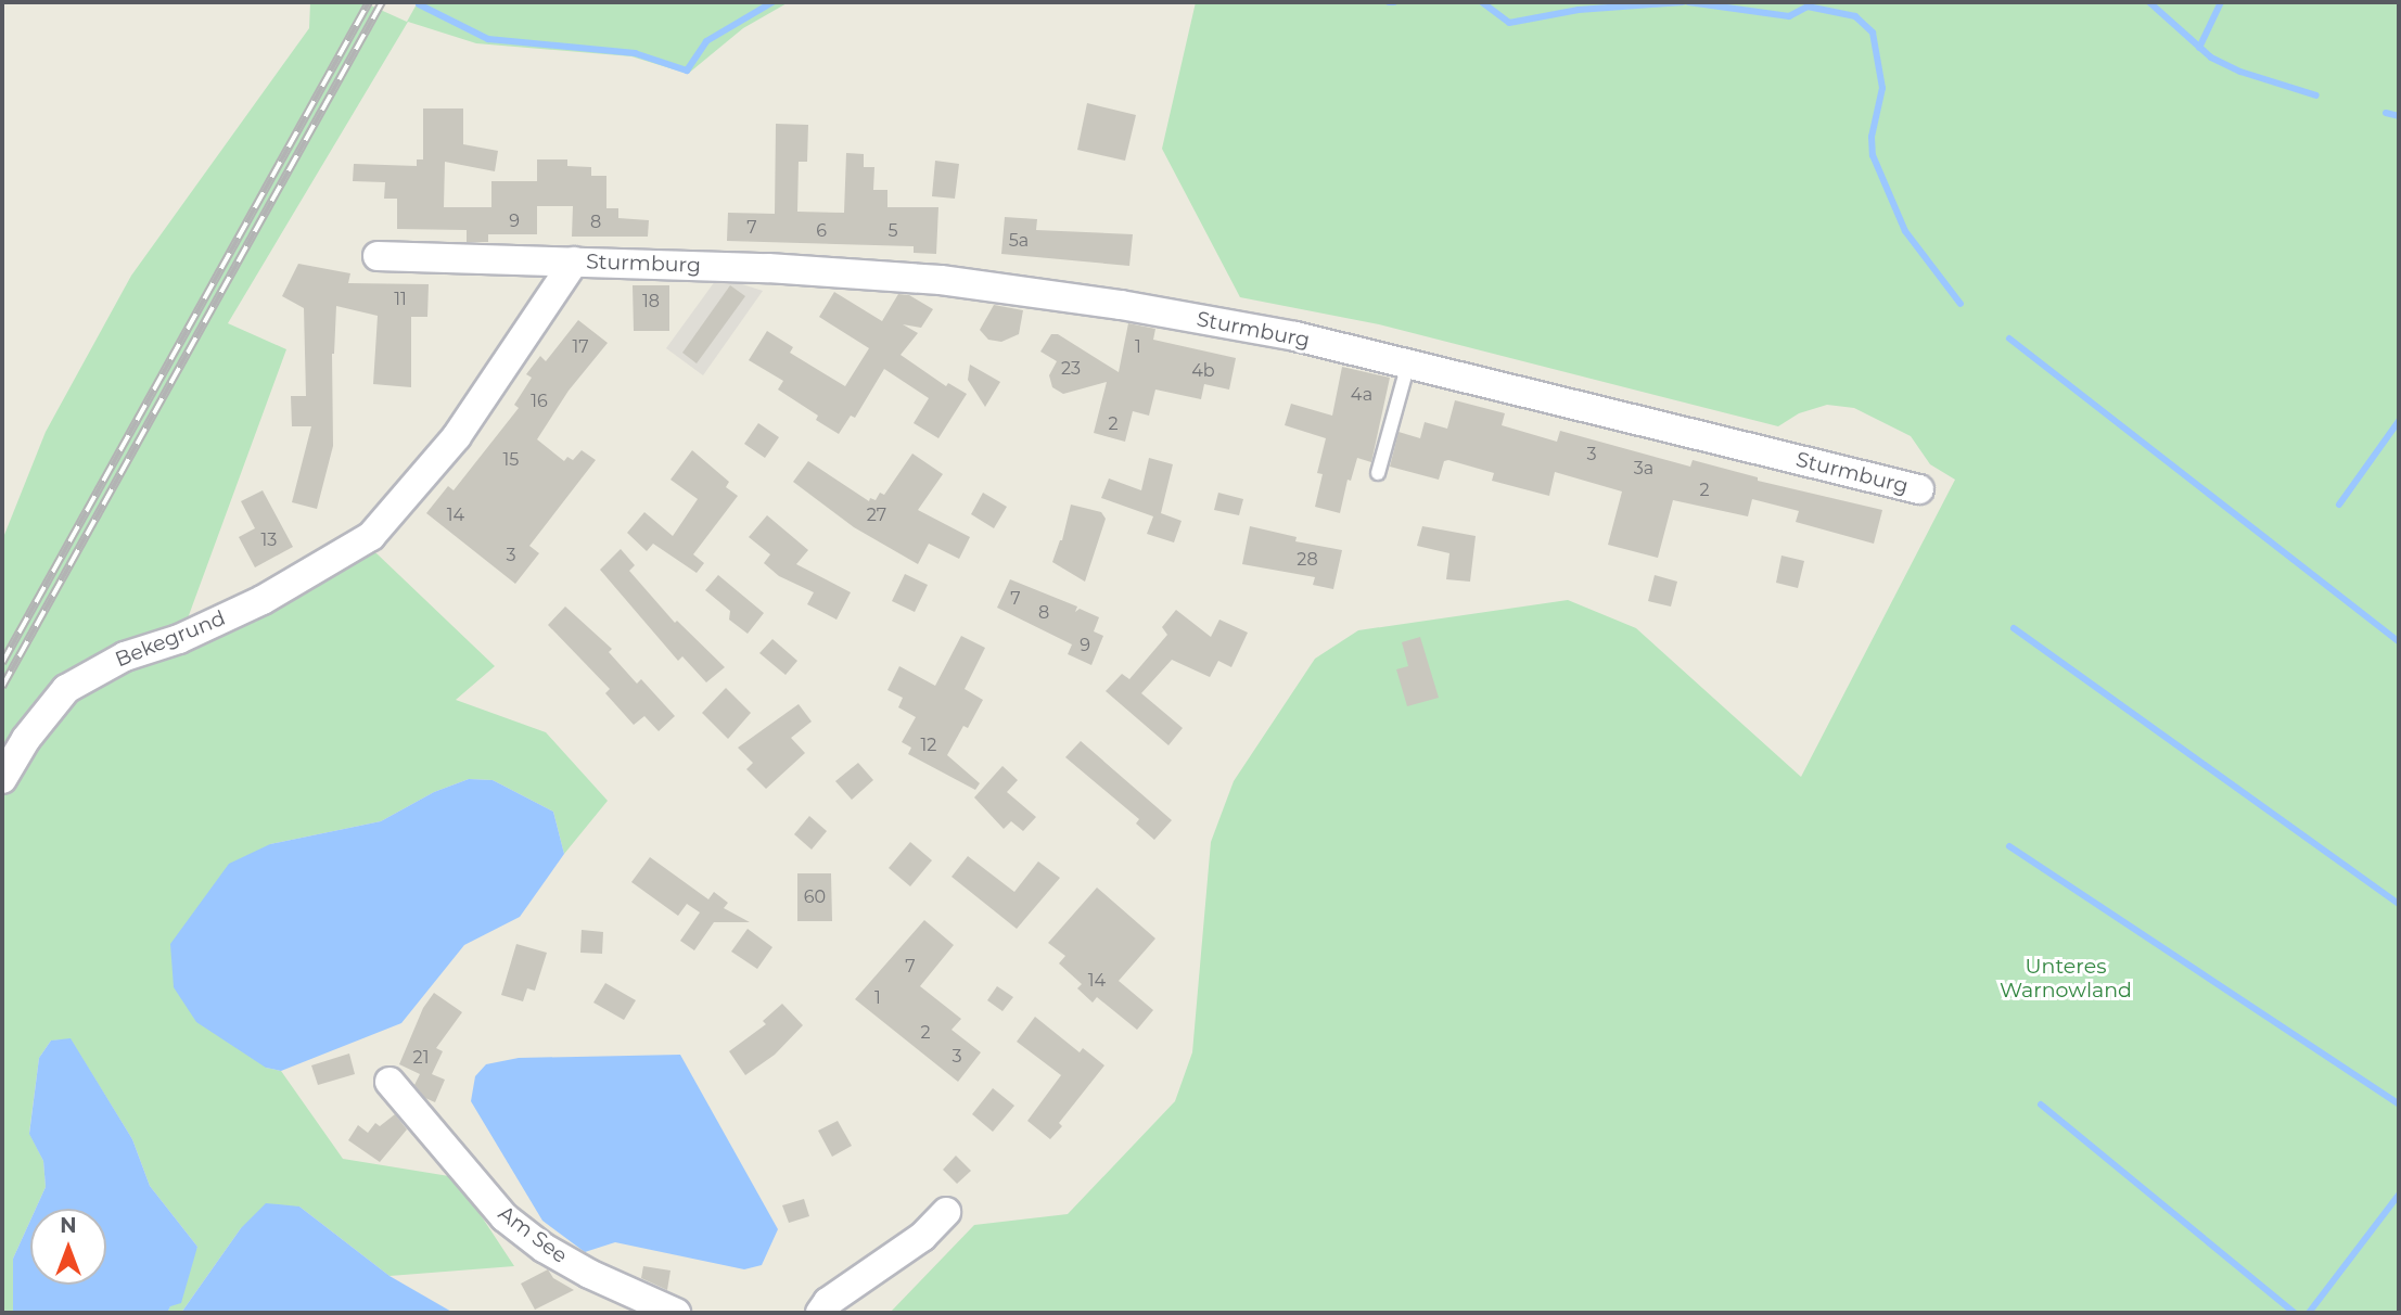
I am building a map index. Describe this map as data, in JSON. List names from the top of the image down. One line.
{"streets":{"street":["Sturmburg","Bekegrund","Am See"]},"crossings":[["Sturmburg","Bekegrund"]],"parks":["Unteres Warnowland"],"house_numbers":["9","8","7","6","5","5a","11","18","17","1","23","4b","4a","16","2","3","15","3a","2","14","27","13","3","28","7","8","9","12","60","7","14","1","2","3","21"],"north":"top"}
